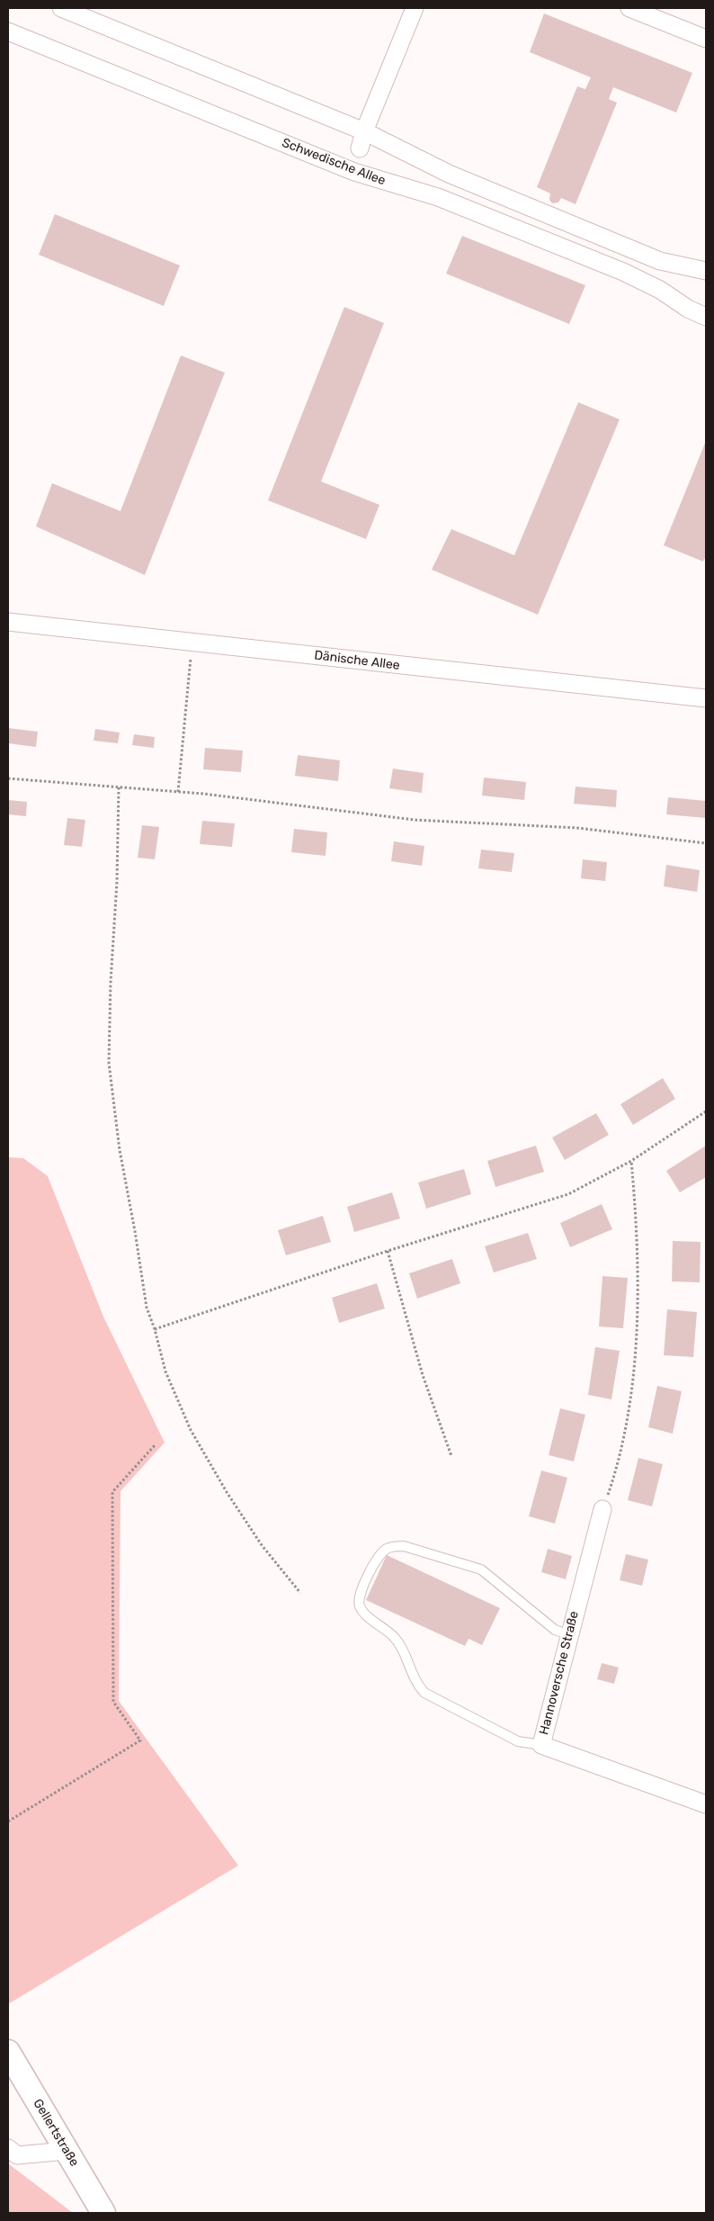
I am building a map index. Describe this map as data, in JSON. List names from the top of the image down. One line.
{"streets":{"street":["Schwedische Allee","Dänische Allee","Hannoversche Straße","Gellertstraße"]}}
